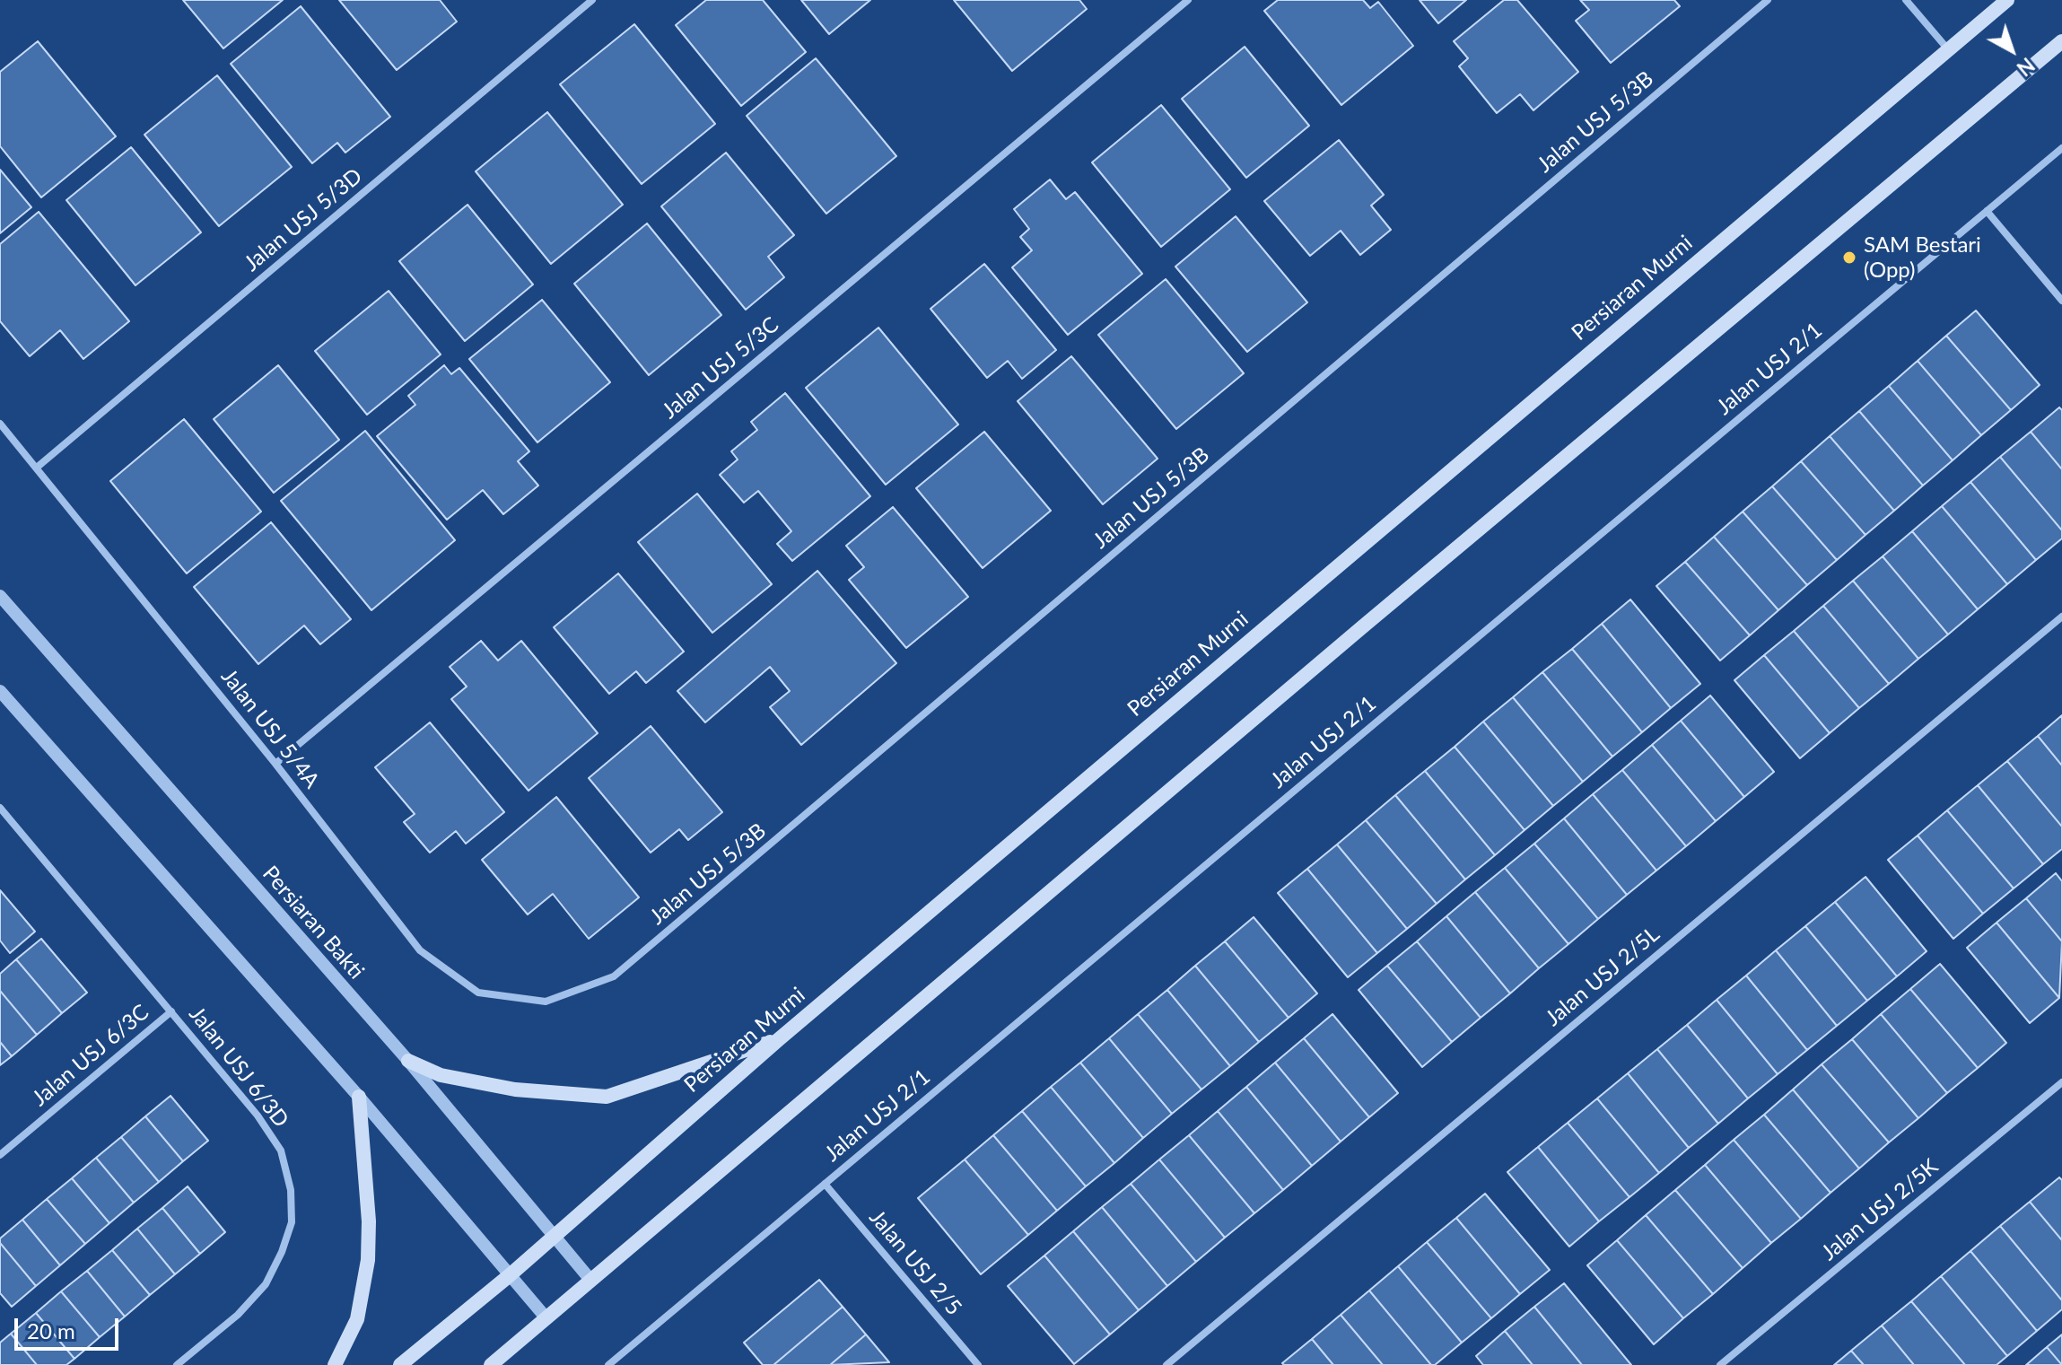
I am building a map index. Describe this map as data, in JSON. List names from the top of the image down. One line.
{"streets":{"main road":["Persiaran Murni"],"street":["Jalan USJ 5/3B","Jalan USJ 5/3D","Jalan USJ 5/3C","Jalan USJ 2/1","Jalan USJ 5/4A","Persiaran Bakti","Jalan USJ 2/5L","Jalan USJ 6/3C","Jalan USJ 6/3D","Jalan USJ 2/5K","Jalan USJ 2/5"]},"crossings":[["Jalan USJ 5/3B","Jalan USJ 5/4A"],["Jalan USJ 5/3D","Jalan USJ 5/4A"],["Persiaran Murni","Persiaran Bakti"],["Jalan USJ 5/3C","Jalan USJ 5/4A"],["Jalan USJ 2/1","Jalan USJ 2/5"],["Jalan USJ 6/3C","Jalan USJ 6/3D"]],"places":["SAM Bestari (Opp)"],"scale_bar":"20 m","north":"bottom right"}
